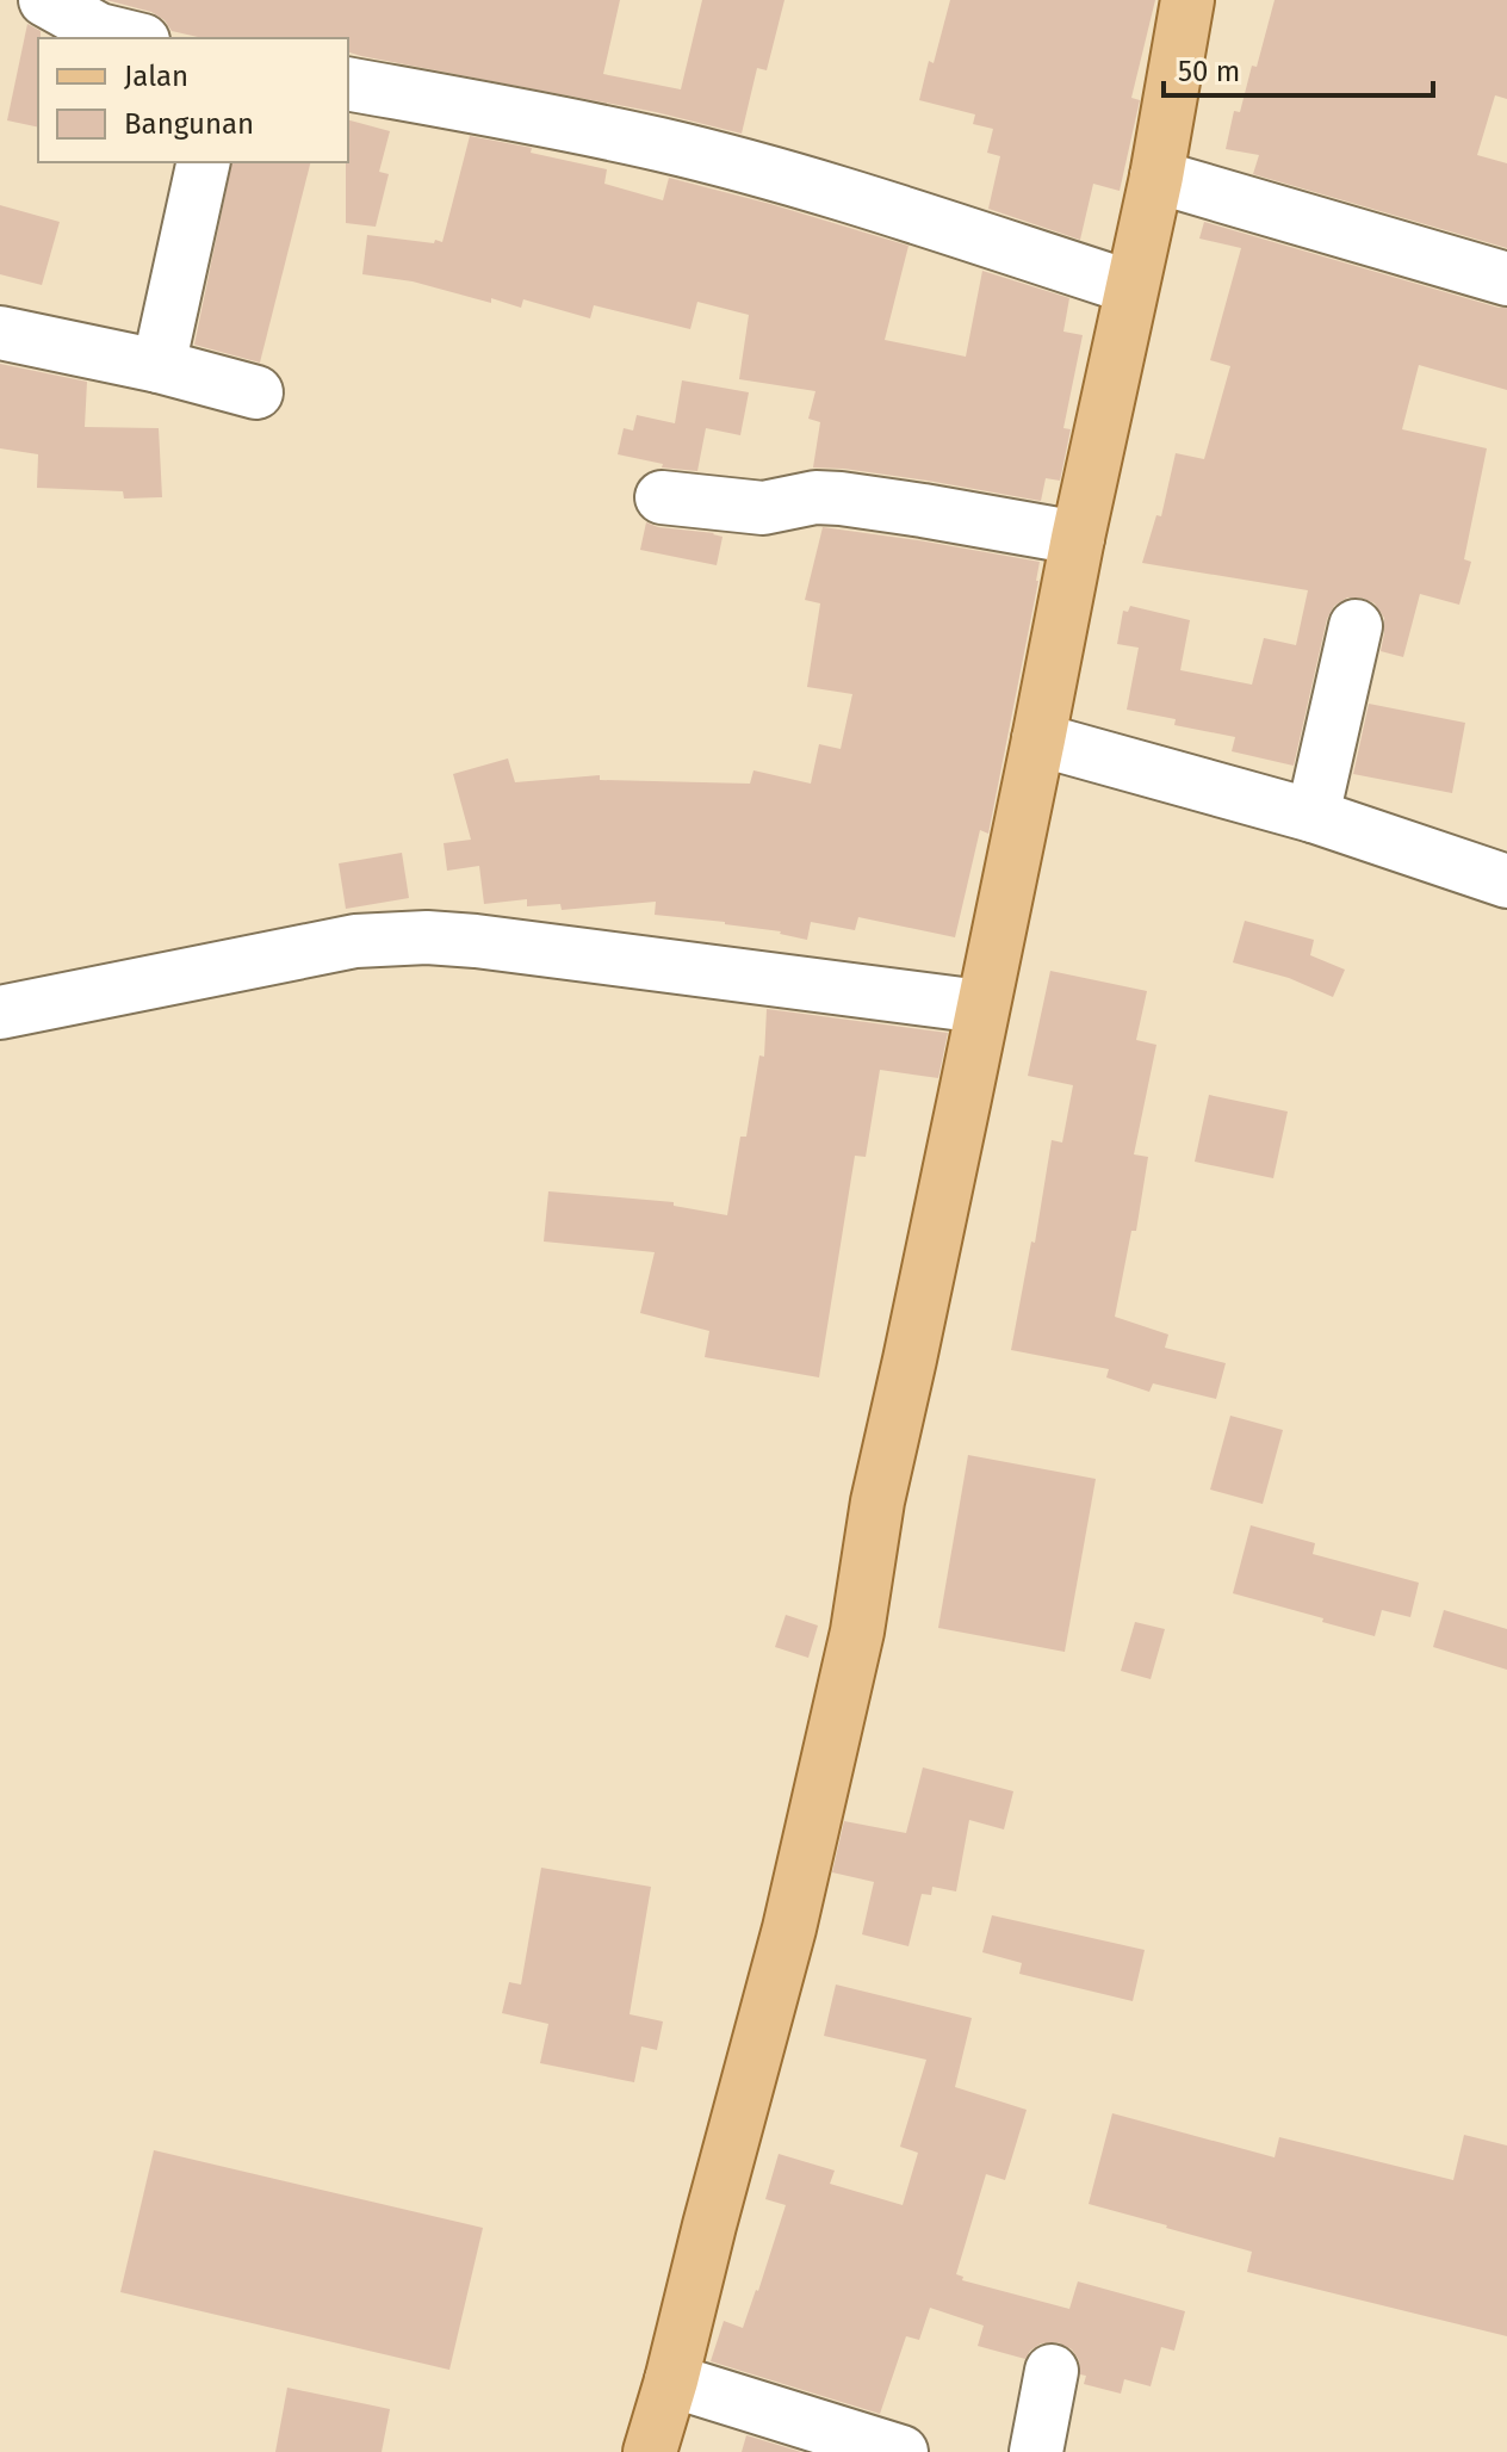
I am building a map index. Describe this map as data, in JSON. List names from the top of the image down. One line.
{"legend":["Jalan","Bangunan"],"scale_bar":"50 m"}
